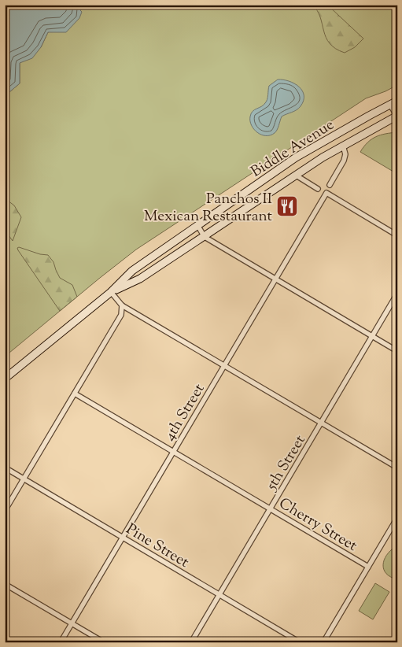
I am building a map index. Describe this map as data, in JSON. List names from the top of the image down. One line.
{"streets":{"main road":["Biddle Avenue"],"street":["4th Street","5th Street","Cherry Street","Pine Street"]},"crossings":[["4th Street","Cherry Street"],["4th Street","Pine Street"],["5th Street","Cherry Street"],["5th Street","Pine Street"]],"places":{"restaurant":["Panchos II Mexican Restaurant"]}}
